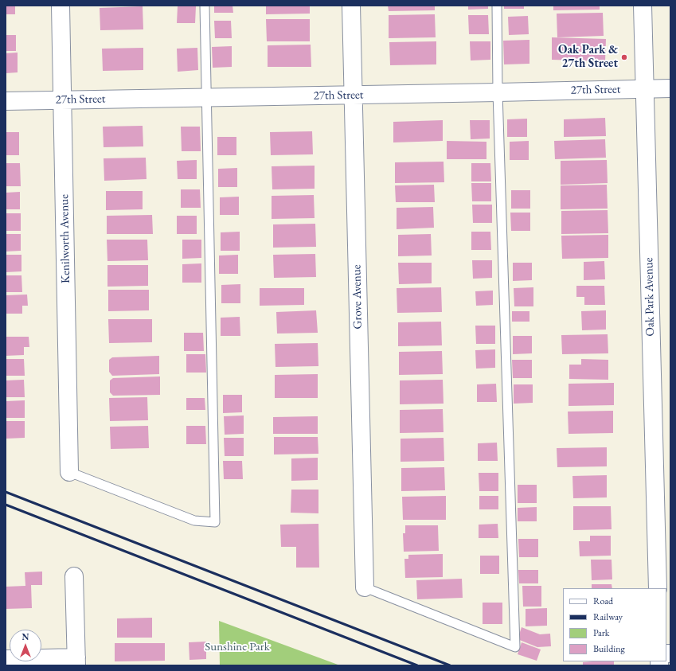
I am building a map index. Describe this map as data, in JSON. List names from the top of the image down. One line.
{"streets":{"street":["27th Street","Kenilworth Avenue","Grove Avenue","Oak Park Avenue"]},"crossings":[["27th Street","Kenilworth Avenue"],["27th Street","Grove Avenue"],["27th Street","Oak Park Avenue"]],"parks":["Sunshine Park"],"places":["Oak Park & 27th Street"],"legend":["Road","Railway","Park","Building"],"north":"top"}
